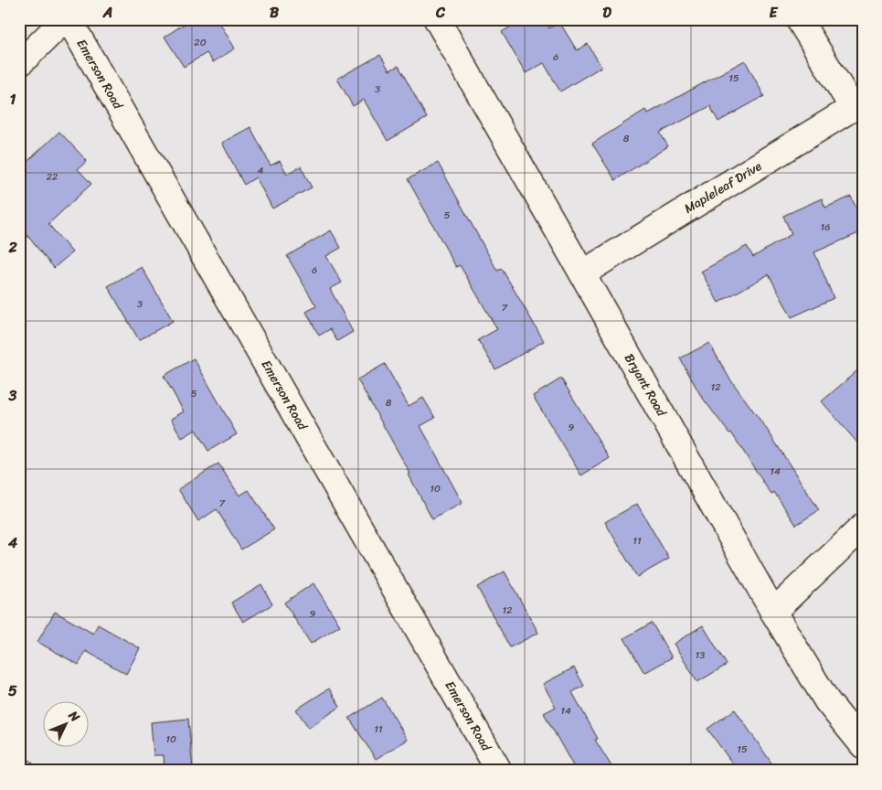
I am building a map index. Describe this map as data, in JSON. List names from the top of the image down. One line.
{"streets":{"street":["Emerson Road","Mapleleaf Drive","Bryant Road"]},"crossings":[["Mapleleaf Drive","Bryant Road"]],"house_numbers":["20","6","15","3","8","4","22","5","16","6","3","7","12","5","8","9","14","10","7","11","12","9","13","14","11","10","15"],"north":"top right","grid":{"columns":["A","B","C","D","E"],"rows":["1","2","3","4","5"]}}
